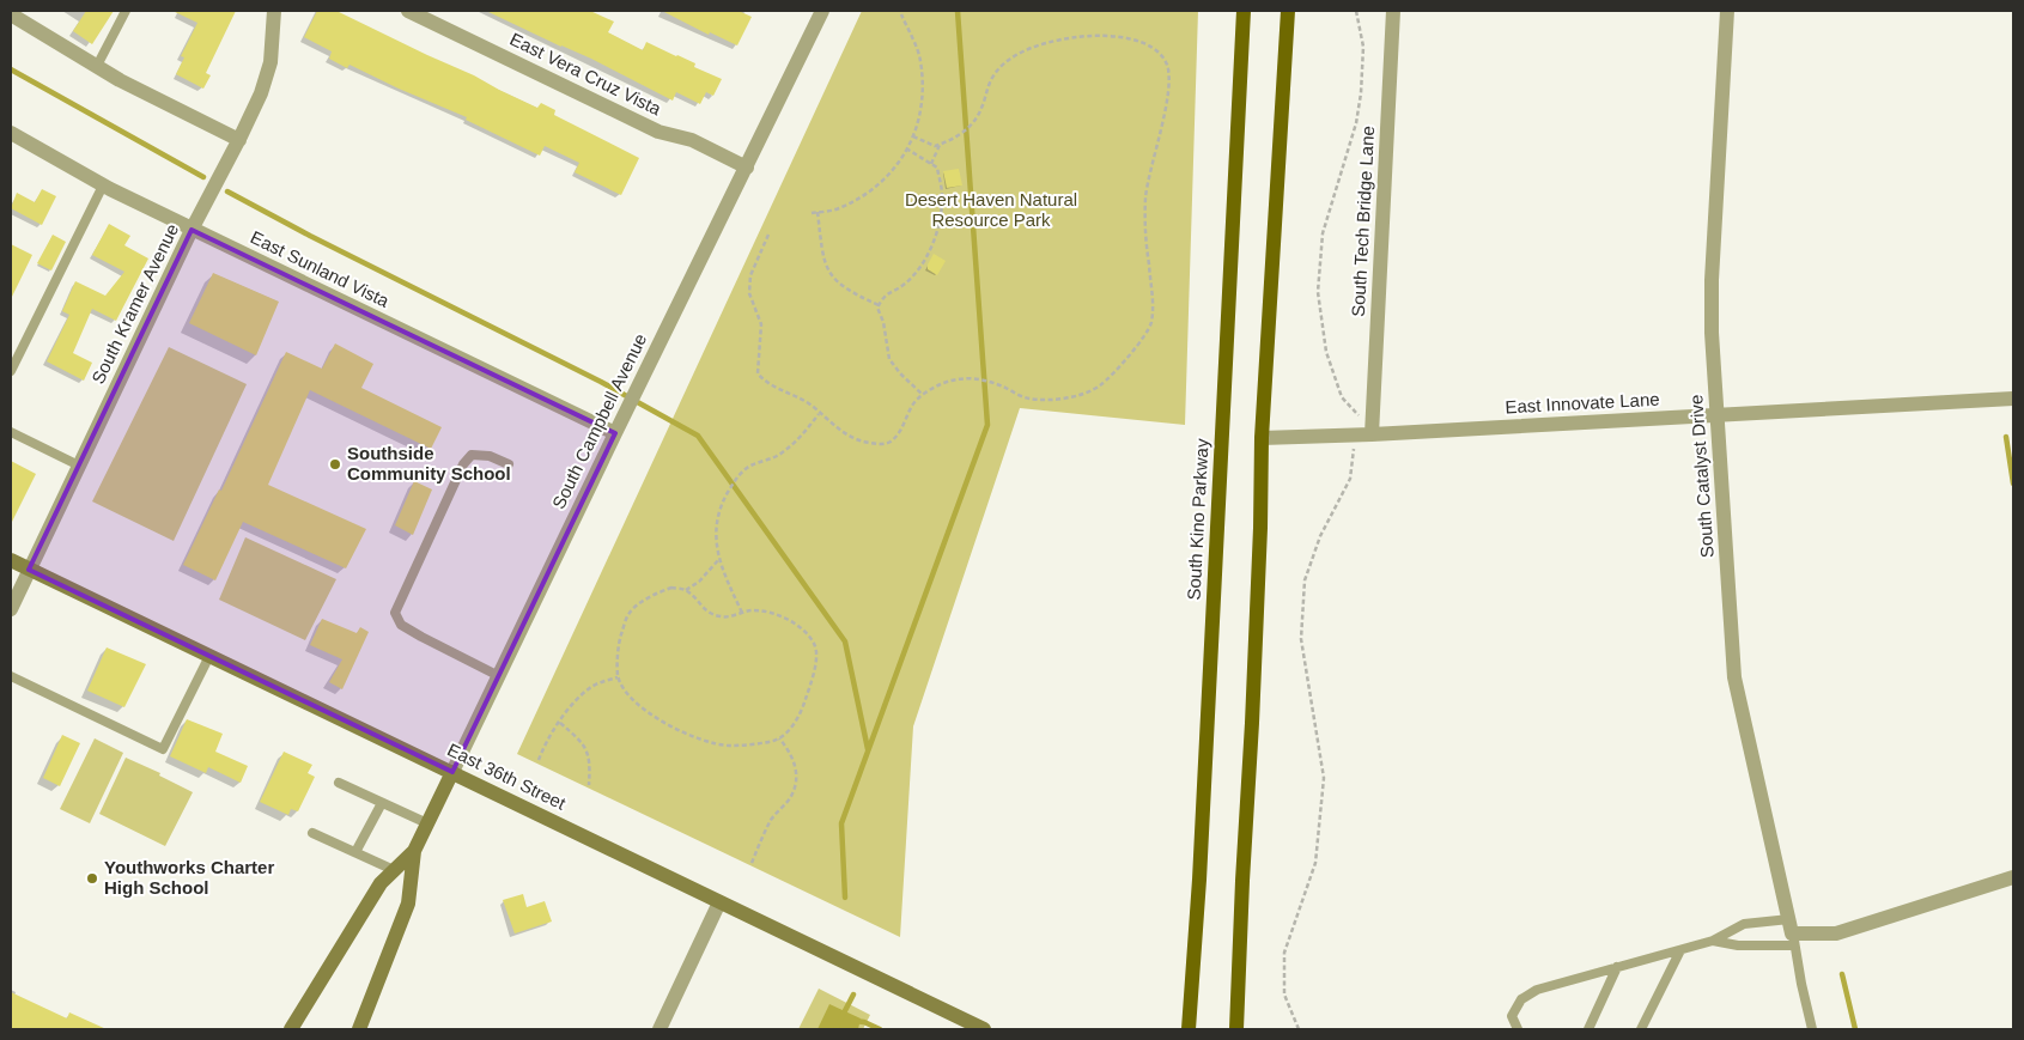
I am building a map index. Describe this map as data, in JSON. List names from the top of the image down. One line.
{"streets":{"main road":["South Campbell Avenue","South Kino Parkway","East 36th Street"],"street":["East Vera Cruz Vista","South Tech Bridge Lane","East Sunland Vista","South Kramer Avenue","East Innovate Lane","South Catalyst Drive"]},"crossings":[["East Vera Cruz Vista","South Campbell Avenue"],["South Tech Bridge Lane","East Innovate Lane"],["East Sunland Vista","South Kramer Avenue"],["East Sunland Vista","South Campbell Avenue"],["South Kramer Avenue","East 36th Street"],["East Innovate Lane","South Catalyst Drive"],["South Campbell Avenue","East 36th Street"]],"parks":["Desert Haven Natural Resource Park"],"places":["Southside Community School","Youthworks Charter High School"]}
